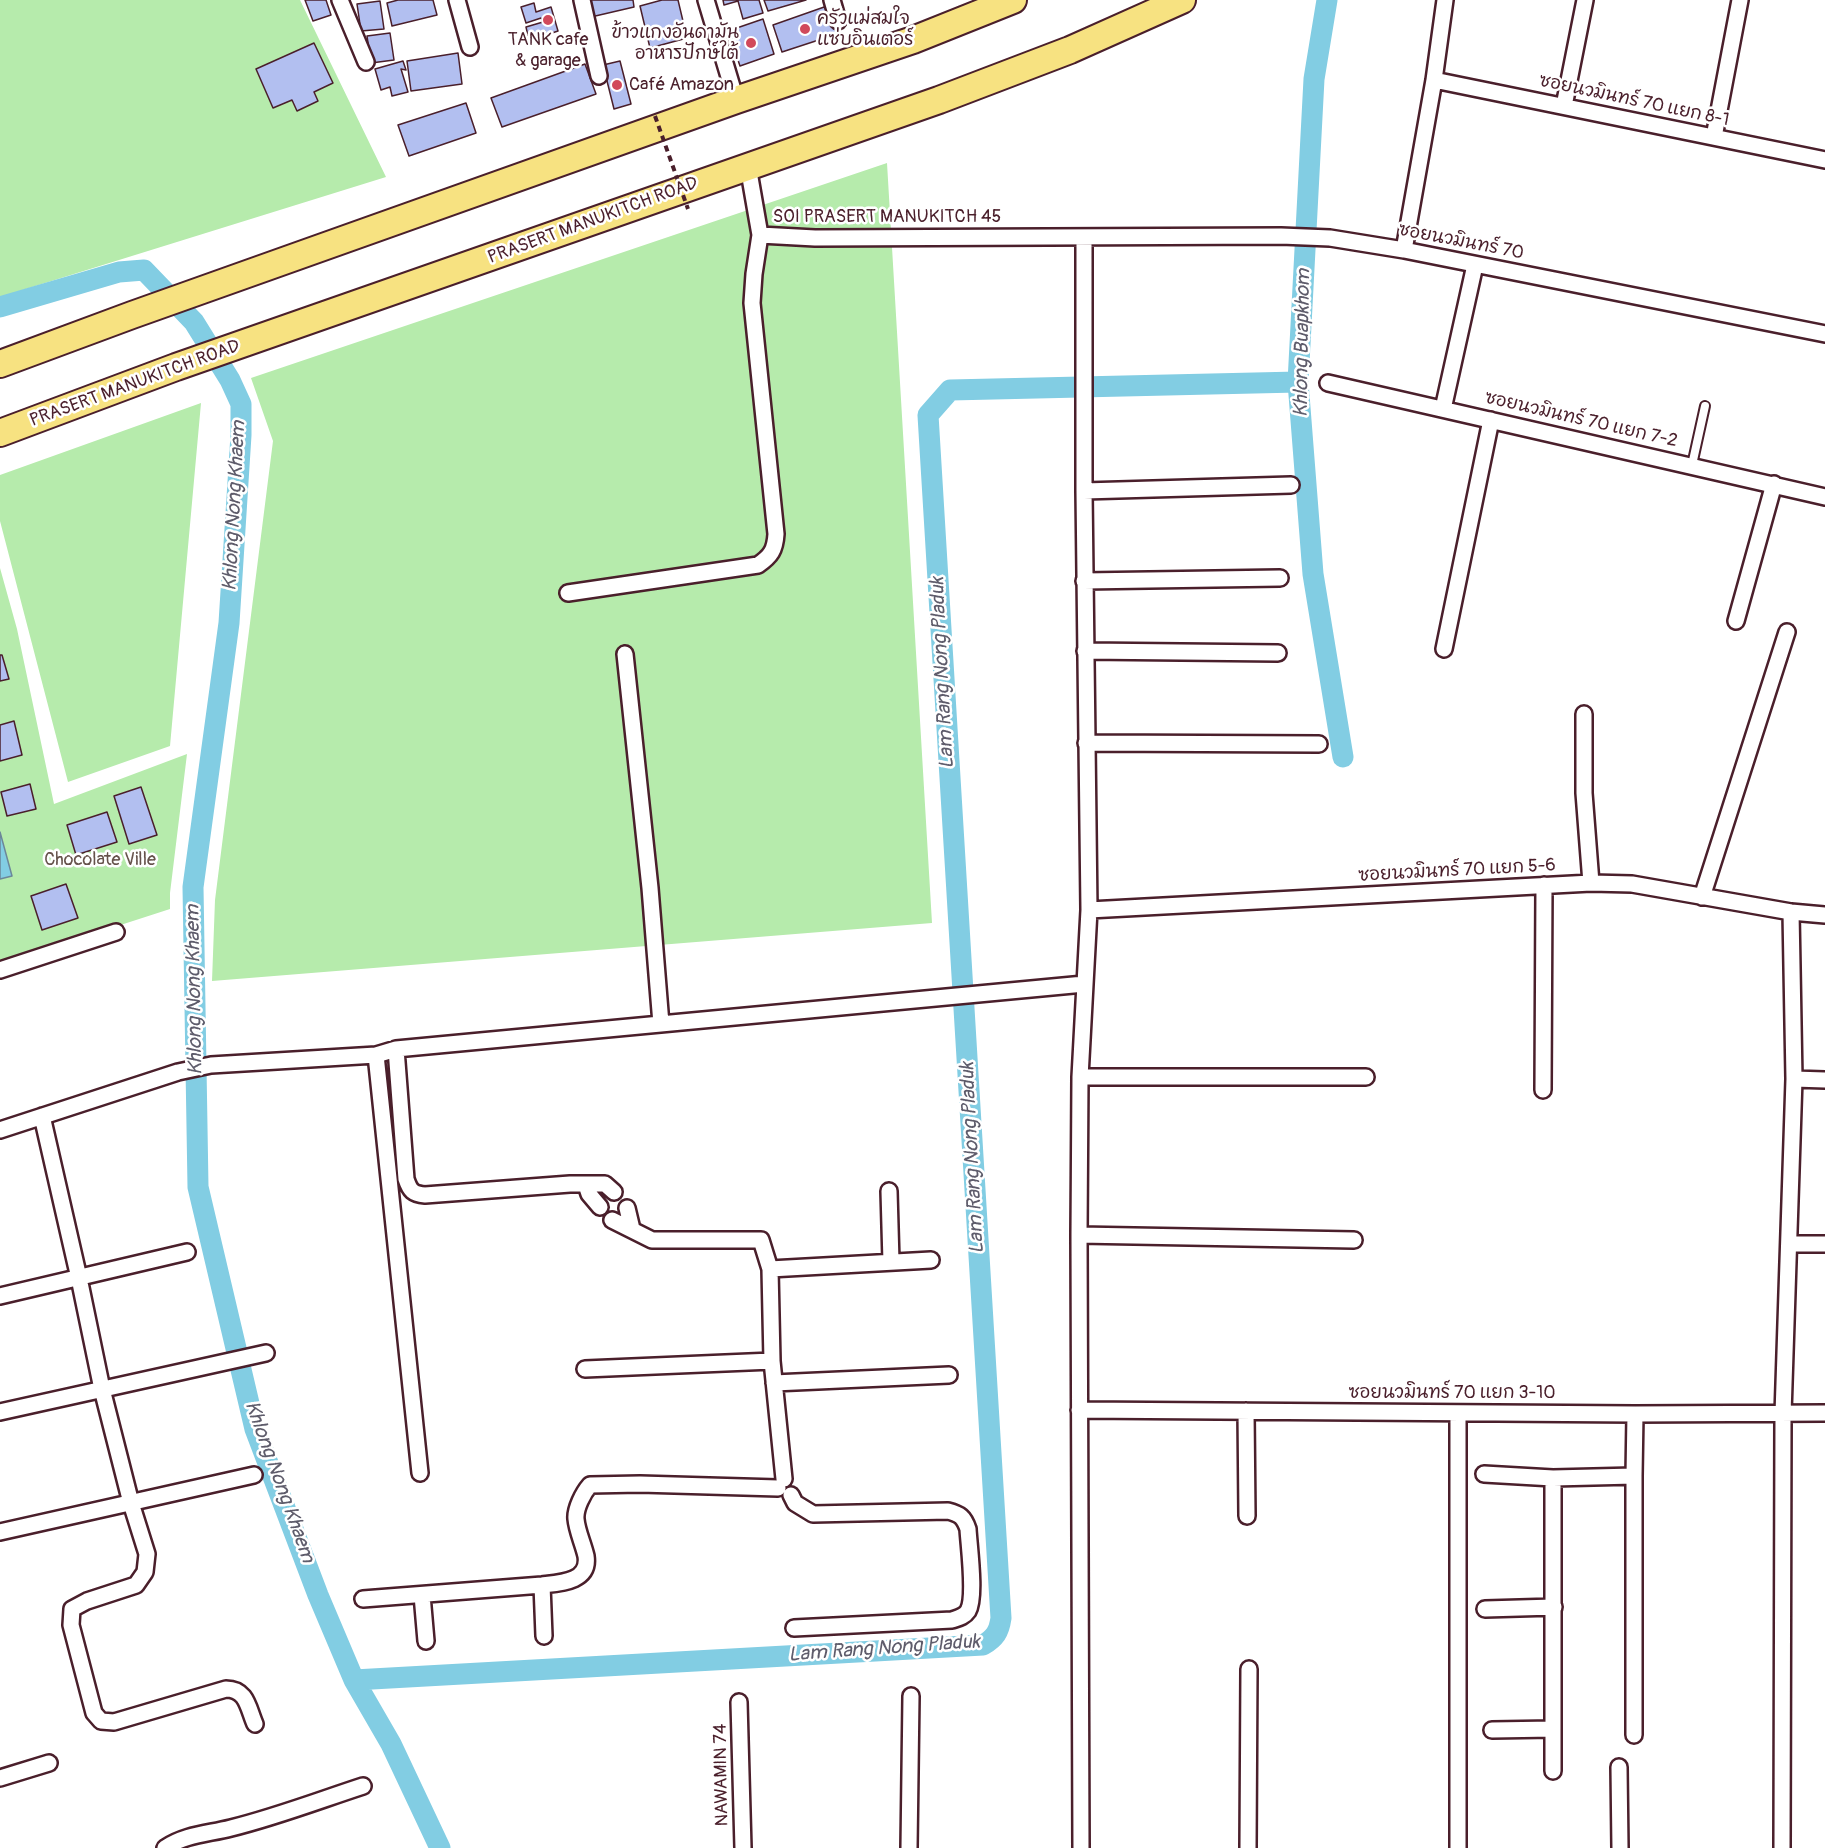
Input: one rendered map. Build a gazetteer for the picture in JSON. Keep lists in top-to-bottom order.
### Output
{
  "streets": {
    "main road": ["PRASERT MANUKITCH ROAD"],
    "street": [
      "ซอยนวมินทร์ 70 แยก 8-1",
      "SOI PRASERT MANUKITCH 45",
      "ซอยนวมินทร์ 70",
      "ซอยนวมินทร์ 70 แยก 7-2",
      "ซอยนวมินทร์ 70 แยก 5-6",
      "ซอยนวมินทร์ 70 แยก 3-10",
      "NAWAMIN 74"
    ]
  },
  "crossings": [
    ["SOI PRASERT MANUKITCH 45", "PRASERT MANUKITCH ROAD"],
    ["SOI PRASERT MANUKITCH 45", "ซอยนวมินทร์ 70"]
  ],
  "water": ["Khlong Buapkhom", "Khlong Nong Khaem", "Lam Rang Nong Pladuk"],
  "parks": ["Chocolate Ville"],
  "places": [
    "TANK cafe & garage",
    "ครัวแม่สมใจ แซ่บอินเตอร์",
    "ข้าวแกงอันดามัน อาหารปักษ์ใต้",
    "Café Amazon"
  ]
}
